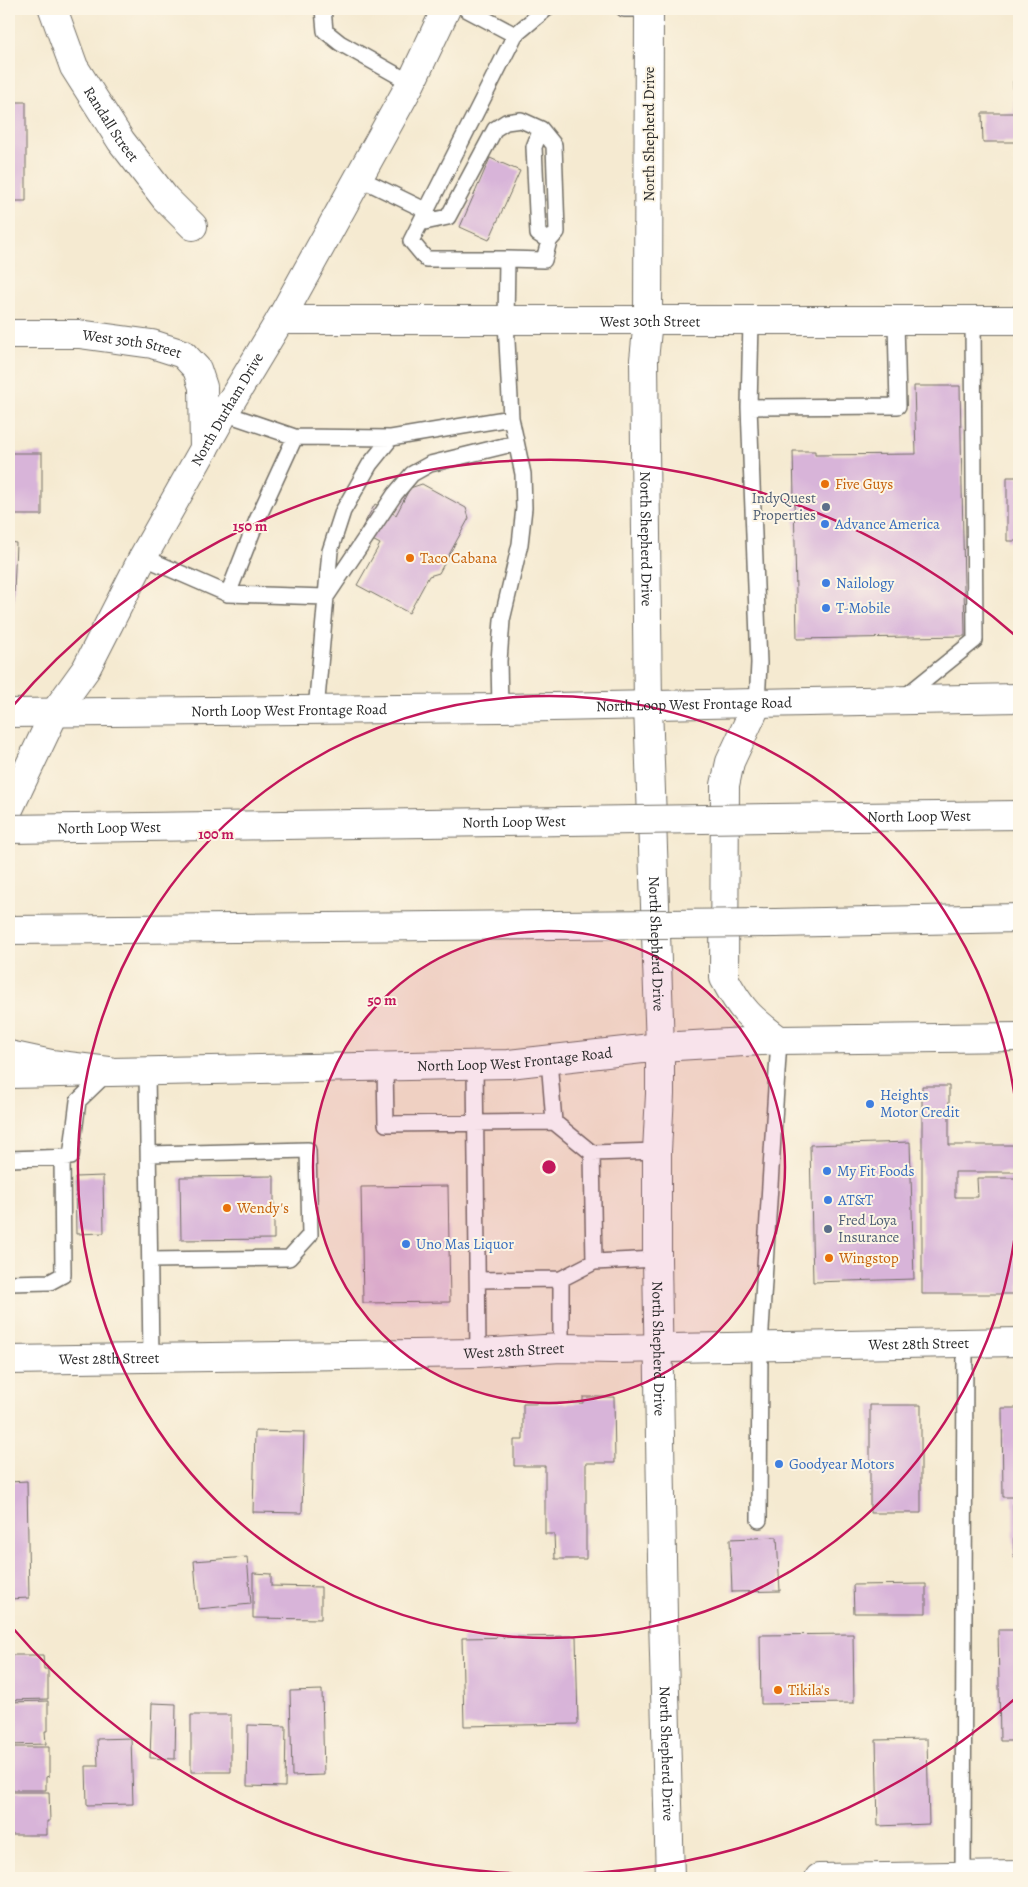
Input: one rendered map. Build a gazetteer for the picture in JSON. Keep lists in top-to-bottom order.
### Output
{
  "streets": {
    "main road": [
      "Randall Street",
      "North Shepherd Drive",
      "West 30th Street",
      "North Durham Drive",
      "North Loop West Frontage Road",
      "North Loop West",
      "West 28th Street"
    ]
  },
  "crossings": [
    ["North Shepherd Drive", "West 30th Street"],
    ["North Shepherd Drive", "North Loop West Frontage Road"],
    ["North Shepherd Drive", "West 28th Street"],
    ["West 30th Street", "North Durham Drive"],
    ["North Durham Drive", "North Loop West Frontage Road"]
  ],
  "places": [
    "Five Guys",
    "IndyQuest Properties",
    "Advance America",
    "Taco Cabana",
    "Nailology",
    "T-Mobile",
    "Heights Motor Credit",
    "My Fit Foods",
    "AT&T",
    "Wendy's",
    "Fred Loya Insurance",
    "Uno Mas Liquor",
    "Wingstop",
    "Goodyear Motors",
    "Tikila's"
  ],
  "rings": ["150 m", "100 m", "50 m"]
}
